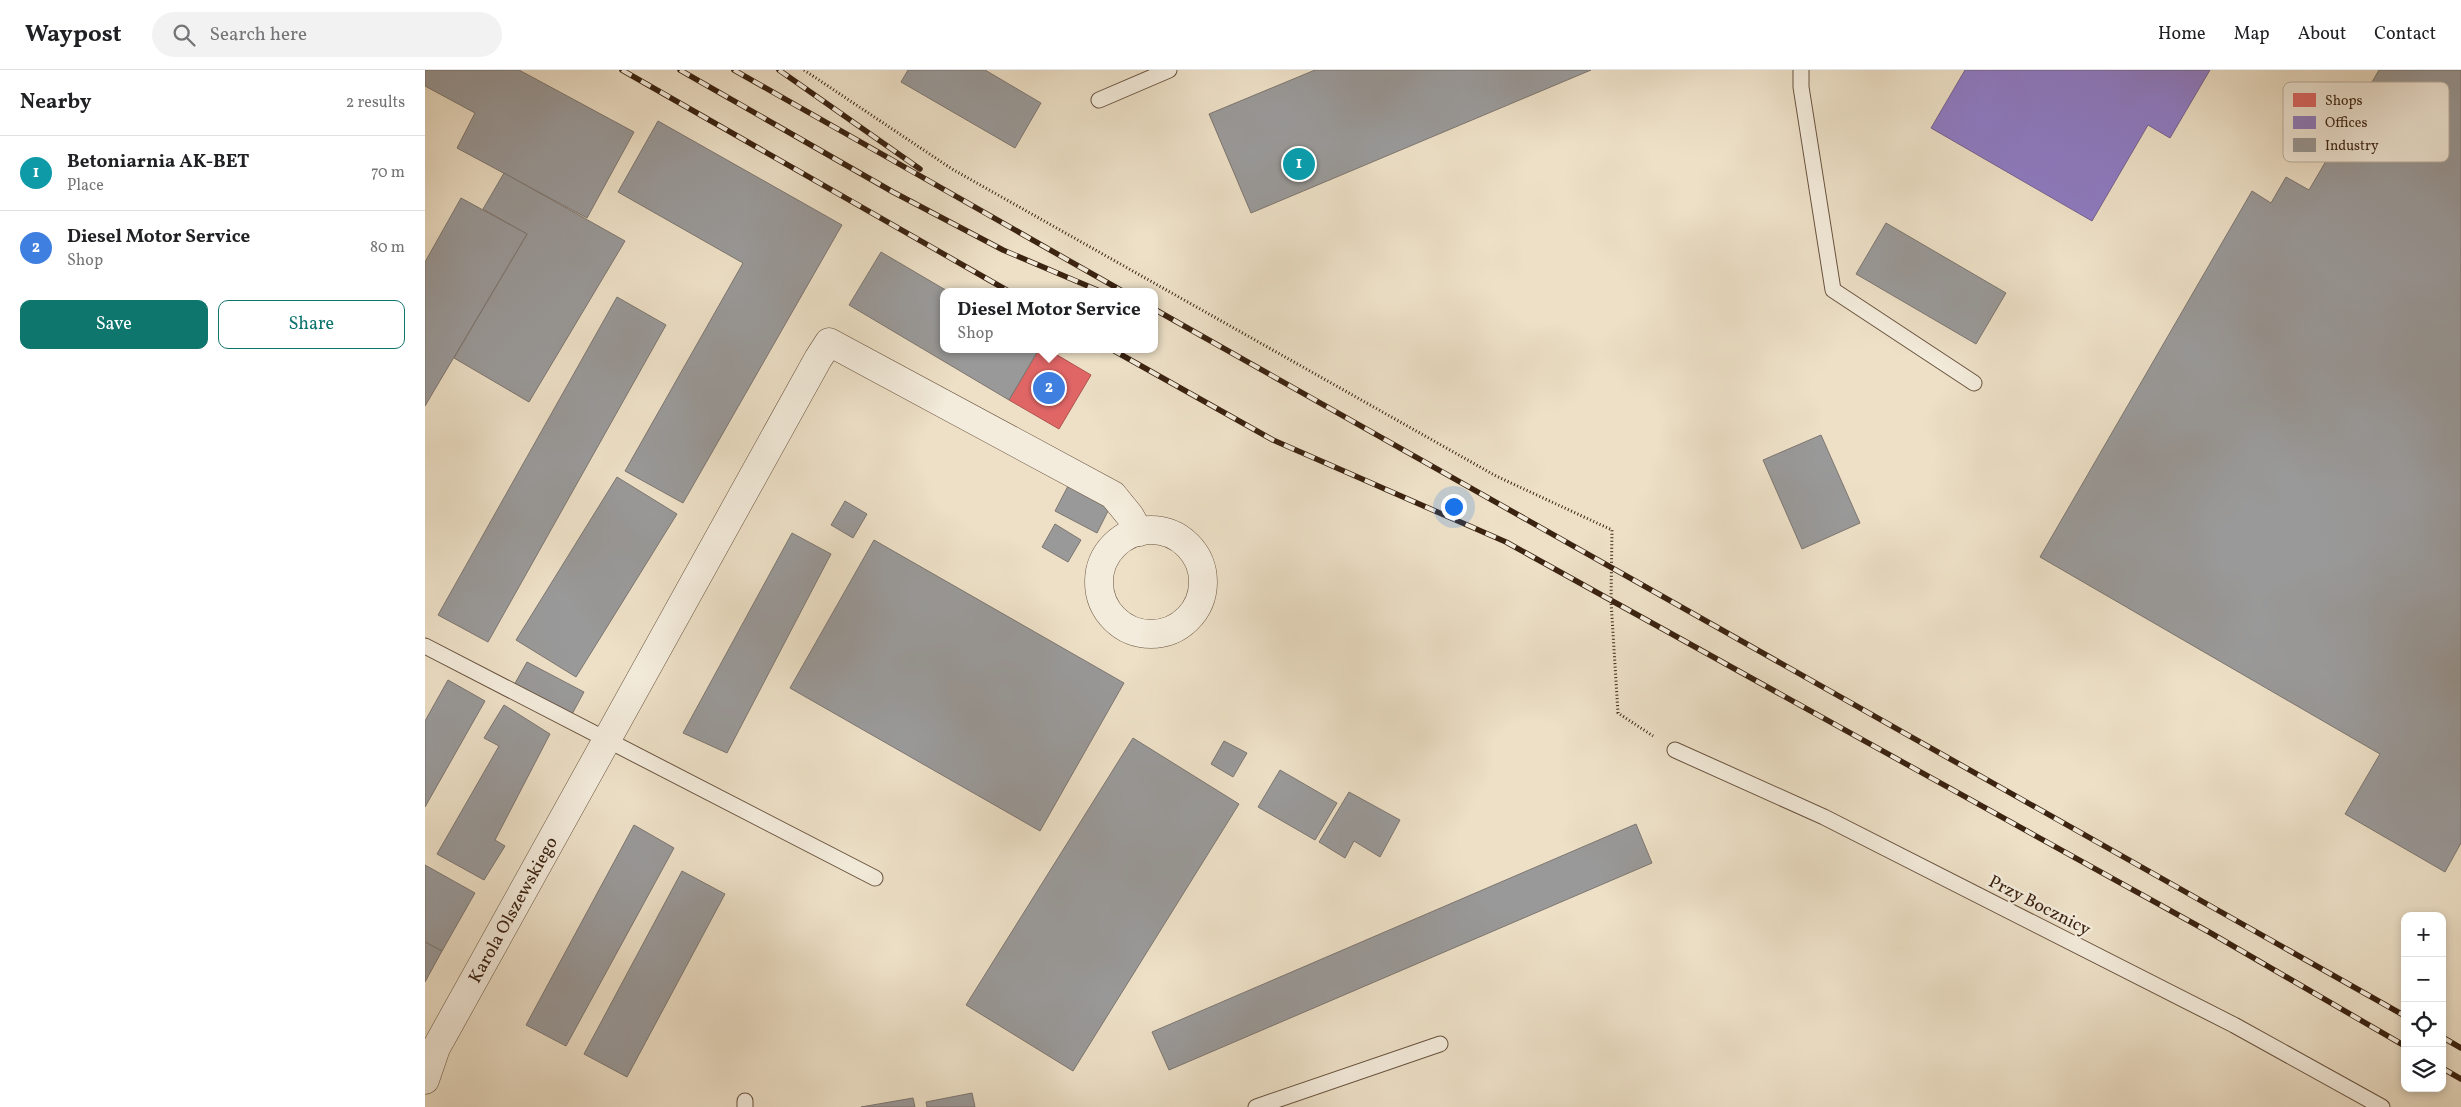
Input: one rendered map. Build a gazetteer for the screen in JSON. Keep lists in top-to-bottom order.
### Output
{
  "streets": {
    "street": ["Karola Olszewskiego"],
    "lane": ["Przy Bocznicy"]
  },
  "legend": ["Shops", "Offices", "Industry"],
  "page": {
    "header": "Waypost",
    "search": "Search here",
    "nav": [
      "Home",
      "Map",
      "About",
      "Contact"
    ],
    "heading": ["Nearby", "2 results"],
    "list": [
      {
        "mark": "1",
        "name": "Betoniarnia AK-BET",
        "note": "Place",
        "value": "70 m"
      },
      {
        "mark": "2",
        "name": "Diesel Motor Service",
        "note": "Shop",
        "value": "80 m"
      }
    ],
    "pins": ["1", "2"],
    "buttons": ["Save", "Share"],
    "popup": ["Diesel Motor Service", "Shop"],
    "map_buttons": ["+", "−"]
  }
}
